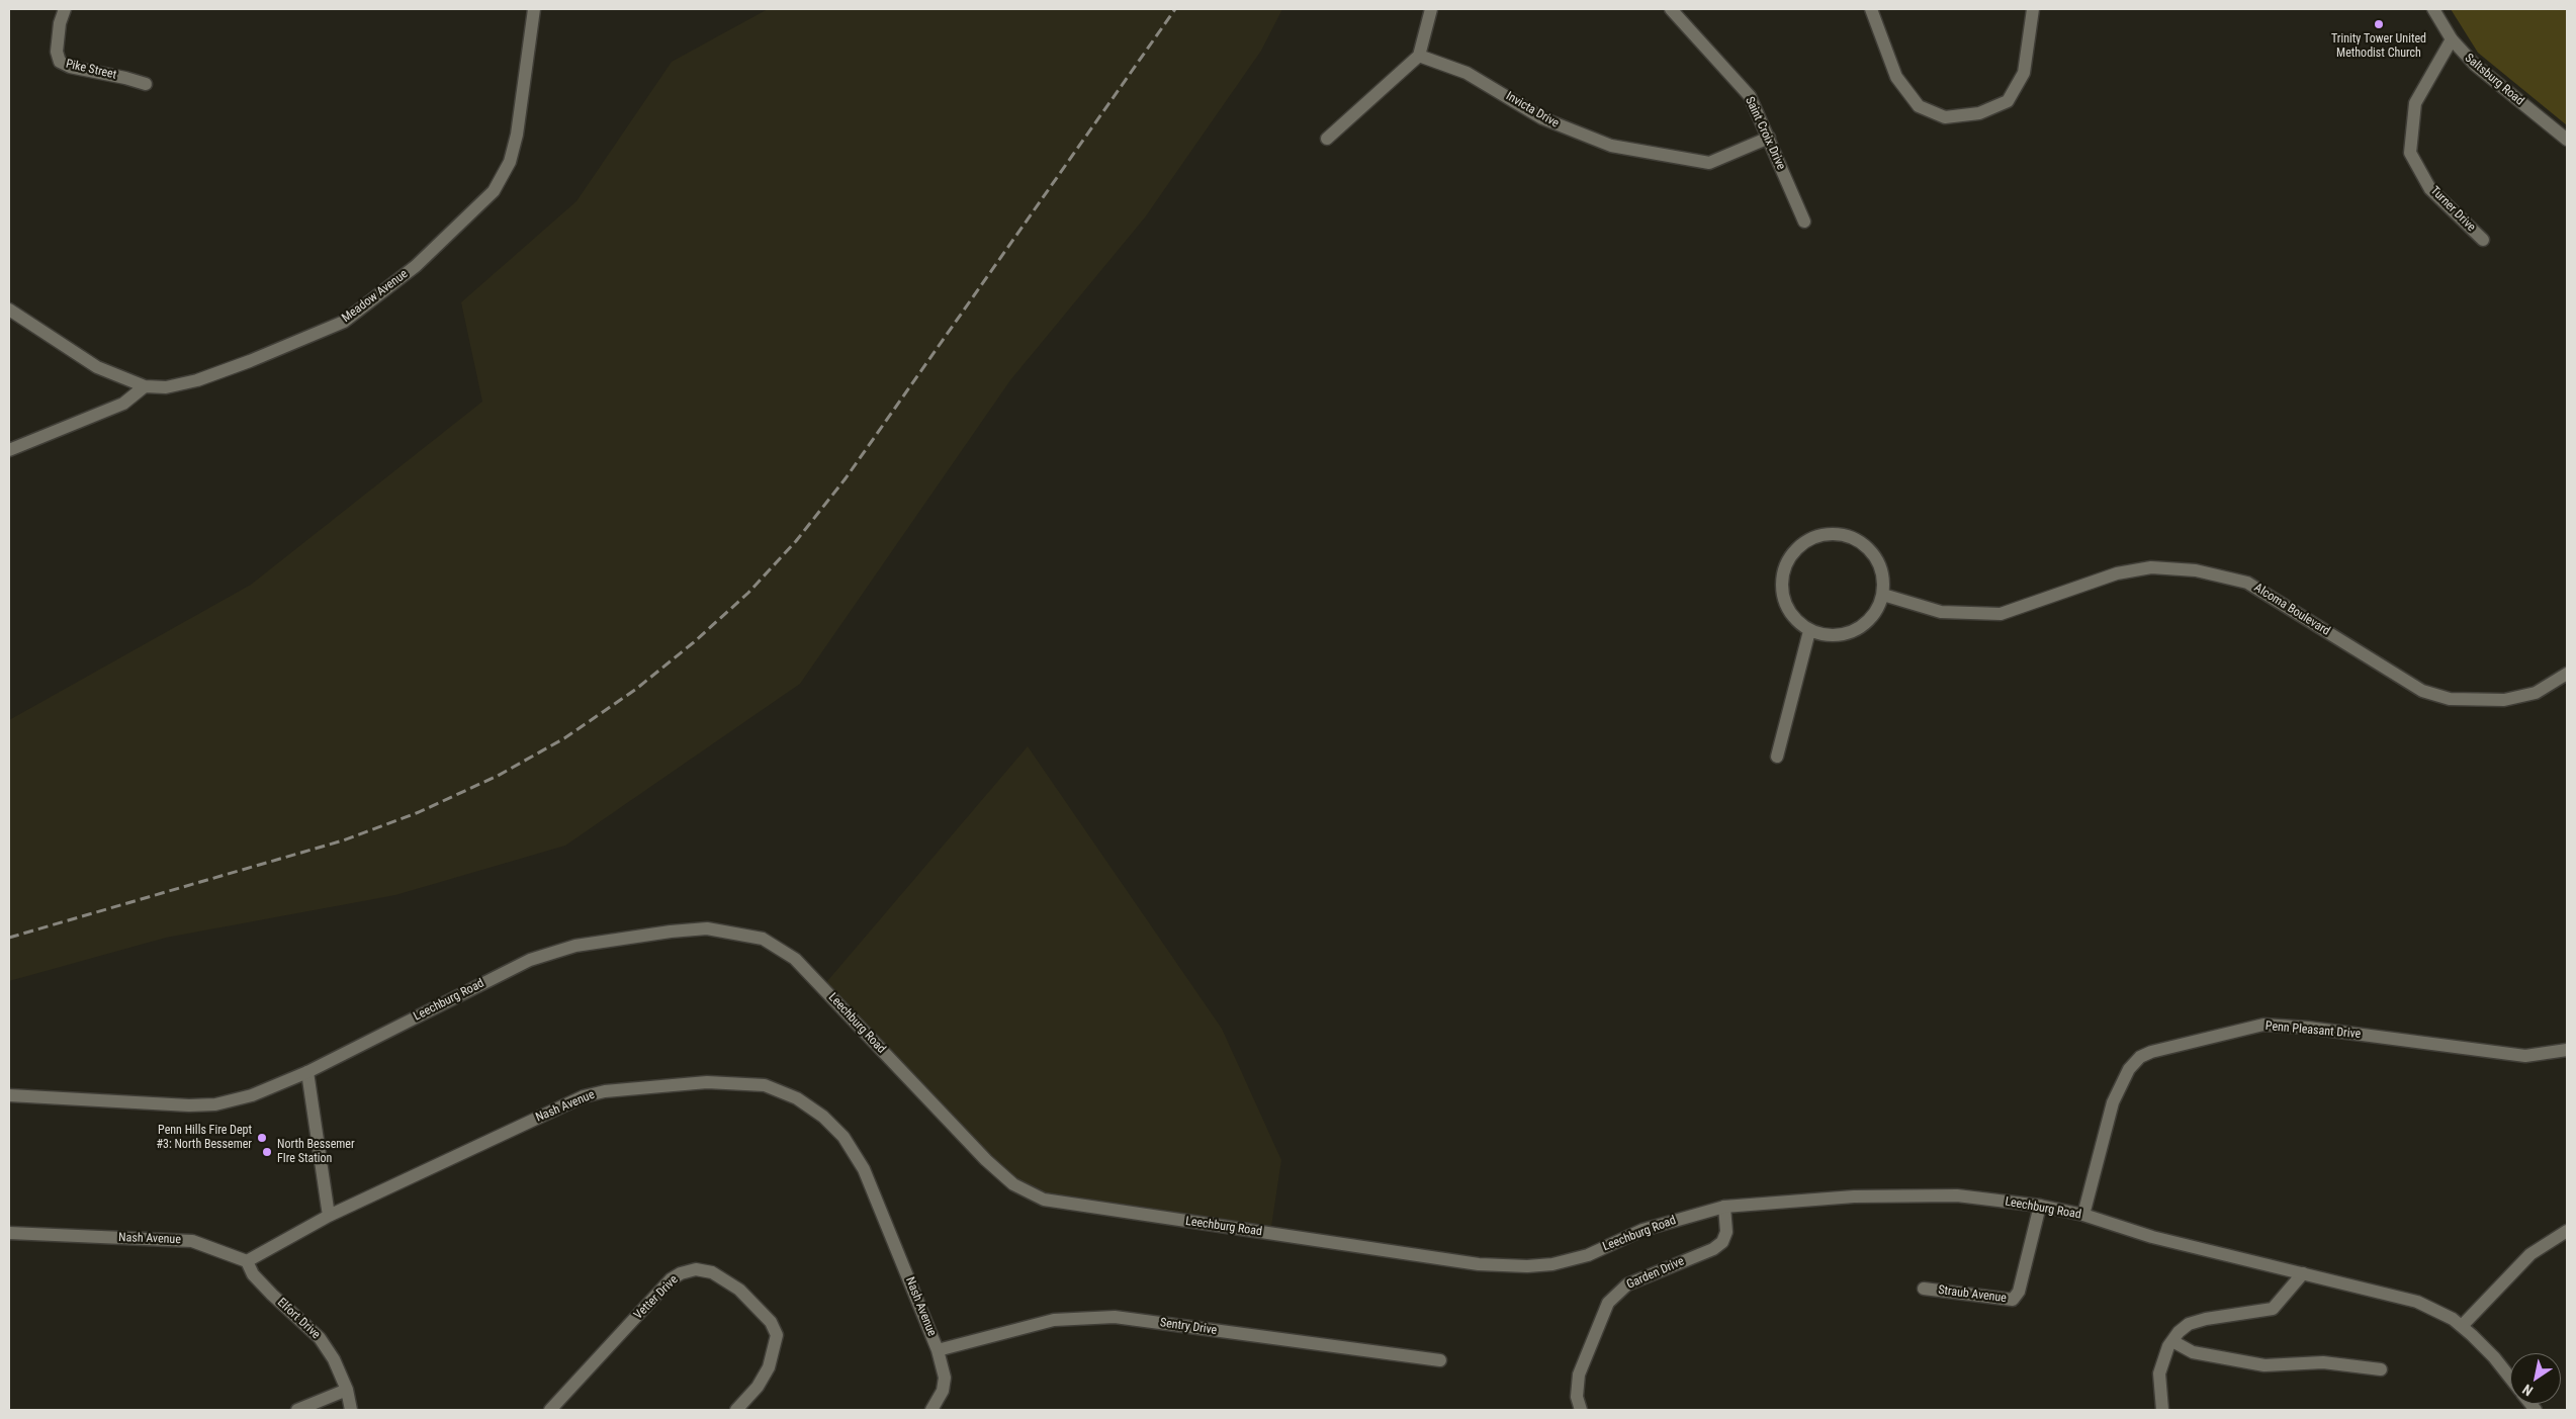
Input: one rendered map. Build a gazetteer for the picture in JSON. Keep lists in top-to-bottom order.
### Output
{
  "streets": {
    "street": [
      "Pike Street",
      "Saltsburg Road",
      "Invicta Drive",
      "Saint Croix Drive",
      "Turner Drive",
      "Meadow Avenue",
      "Alcoma Boulevard",
      "Leechburg Road",
      "Penn Pleasant Drive",
      "Nash Avenue",
      "Garden Drive",
      "Straub Avenue",
      "Vetter Drive",
      "Elfort Drive",
      "Sentry Drive"
    ]
  },
  "crossings": [
    ["Saltsburg Road", "Turner Drive"],
    ["Invicta Drive", "Saint Croix Drive"],
    ["Leechburg Road", "Penn Pleasant Drive"],
    ["Leechburg Road", "Garden Drive"],
    ["Leechburg Road", "Straub Avenue"],
    ["Nash Avenue", "Elfort Drive"],
    ["Nash Avenue", "Sentry Drive"]
  ],
  "places": ["Trinity Tower United Methodist Church", "Penn Hills Fire Dept #3: North Bessemer", "North Bessemer FIre Station"],
  "north": "bottom left"
}
